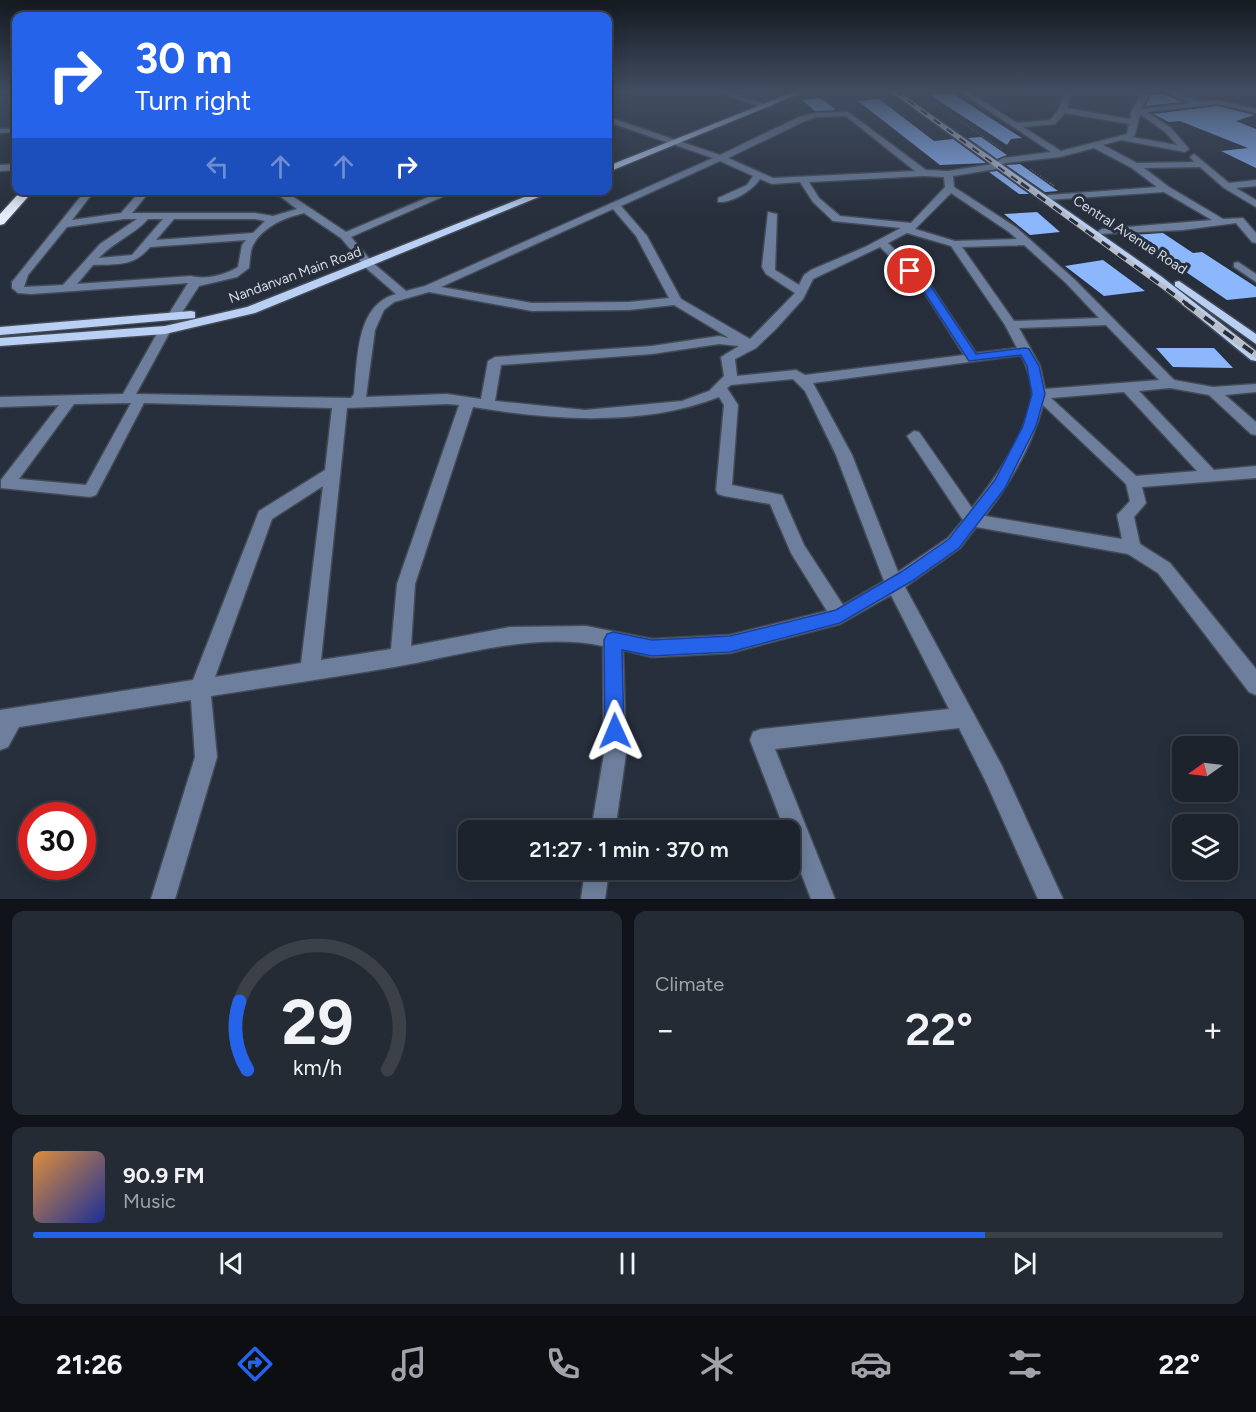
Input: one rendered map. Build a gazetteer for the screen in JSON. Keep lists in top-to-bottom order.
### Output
{
  "streets": {
    "main road": ["Central Avenue Road", "Nandanvan Main Road"]
  },
  "north": "left",
  "page": {
    "turn": ["30 m", "Turn right"],
    "limit": "30",
    "trip": "21:27 · 1 min · 370 m",
    "tile": "Climate",
    "heat": ["−", "22°", "+"],
    "song": ["90.9 FM", "Music"],
    "tabs": ["21:26", "22°"],
    "gauge": ["29", "km/h"]
  }
}
